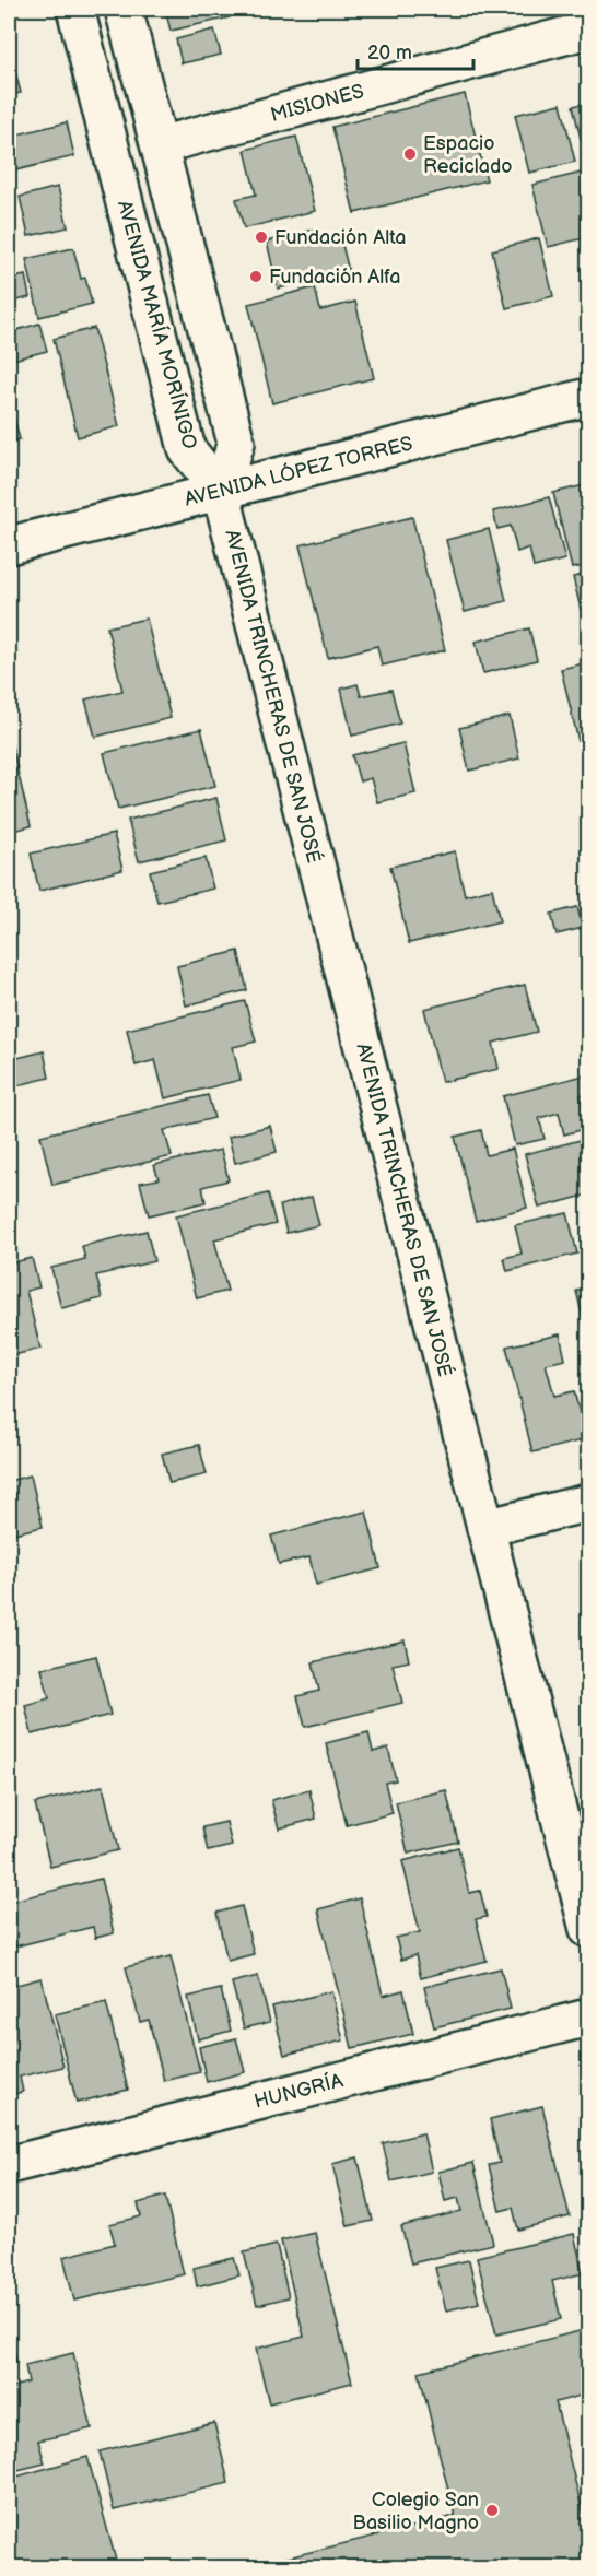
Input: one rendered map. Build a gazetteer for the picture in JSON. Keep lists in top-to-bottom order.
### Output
{
  "streets": {
    "main road": [
      "MISIONES",
      "AVENIDA MARÍA MORÍNIGO",
      "AVENIDA LÓPEZ TORRES",
      "AVENIDA TRINCHERAS DE SAN JOSÉ",
      "HUNGRÍA"
    ]
  },
  "crossings": [
    ["AVENIDA MARÍA MORÍNIGO", "AVENIDA LÓPEZ TORRES"],
    ["AVENIDA MARÍA MORÍNIGO", "AVENIDA TRINCHERAS DE SAN JOSÉ"],
    ["AVENIDA LÓPEZ TORRES", "AVENIDA TRINCHERAS DE SAN JOSÉ"]
  ],
  "places": [
    "Espacio Reciclado",
    "Fundación Alta",
    "Fundación Alfa",
    "Colegio San Basilio Magno"
  ],
  "scale_bar": "20 m"
}
